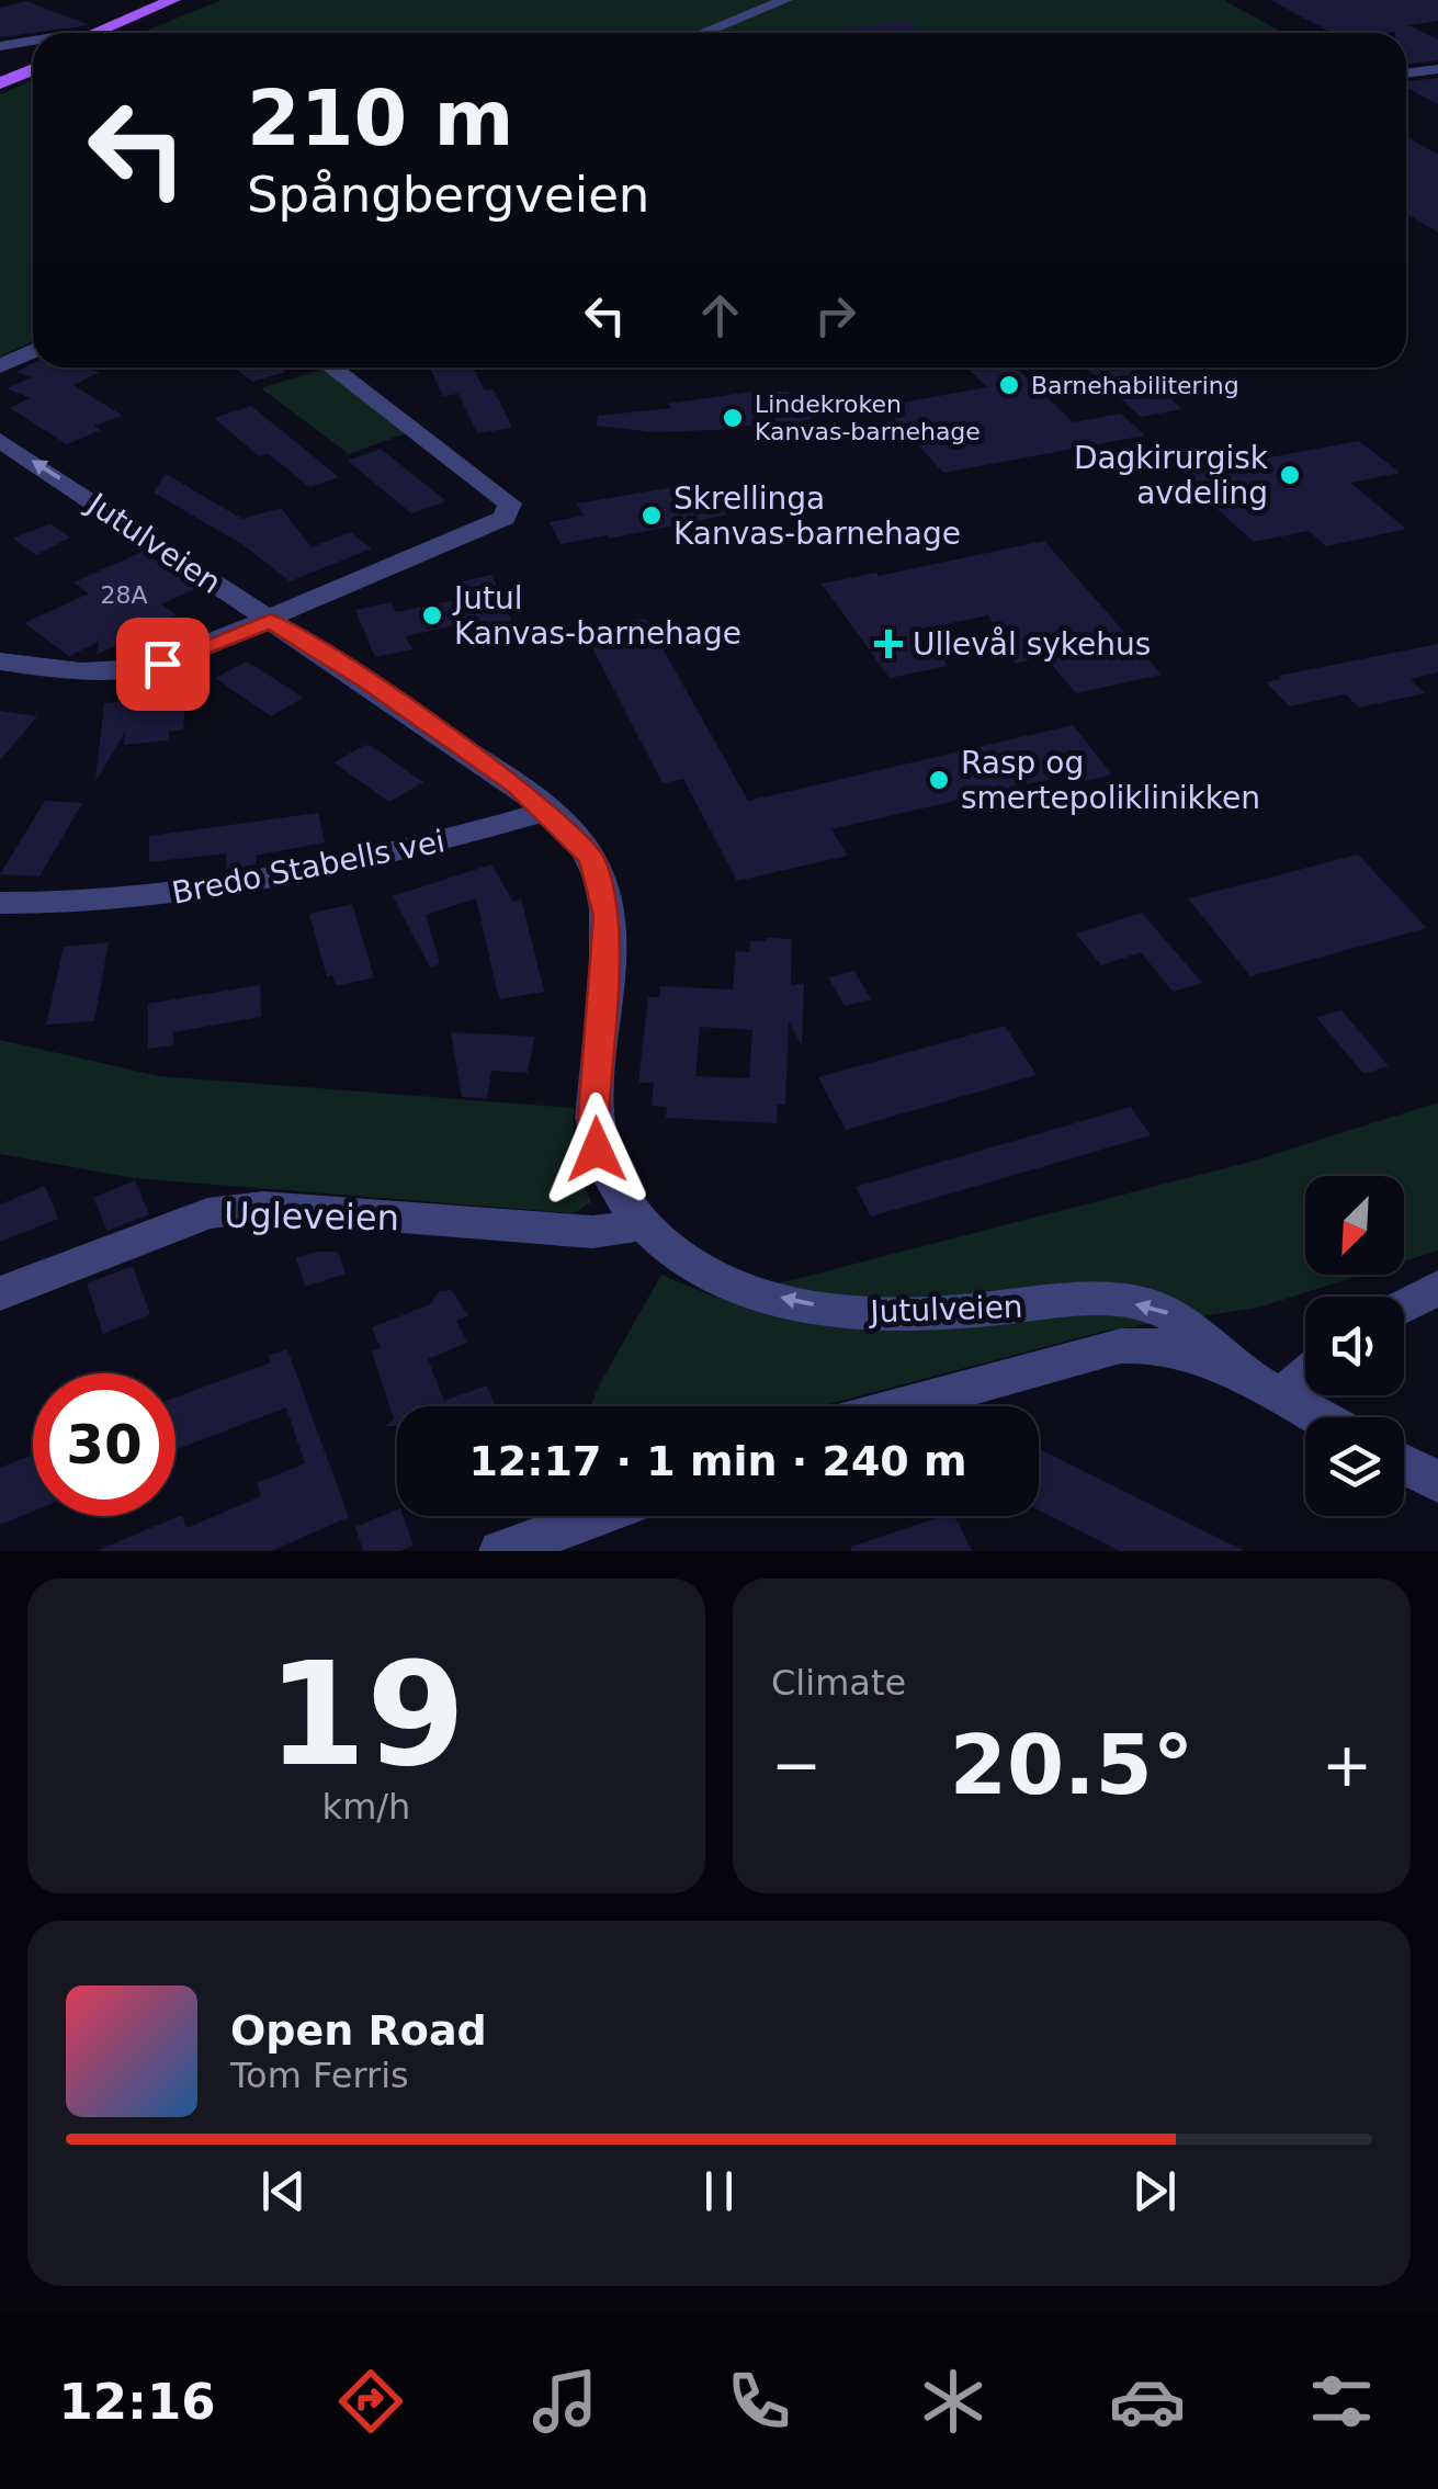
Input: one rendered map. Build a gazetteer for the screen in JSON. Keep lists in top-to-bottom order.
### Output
{
  "streets": {
    "street": ["Jutulveien", "Bredo Stabells vei", "Ugleveien"]
  },
  "crossings": [
    ["Jutulveien", "Bredo Stabells vei"],
    ["Jutulveien", "Ugleveien"]
  ],
  "one_way": ["Jutulveien"],
  "places": {
    "other": [
      "Barnehabilitering",
      "Lindekroken Kanvas-barnehage",
      "Dagkirurgisk avdeling",
      "Skrellinga Kanvas-barnehage",
      "Jutul Kanvas-barnehage",
      "Rasp og smertepoliklinikken"
    ],
    "health": ["Ullevål sykehus"]
  },
  "house_numbers": ["28A"],
  "north": "bottom left",
  "page": {
    "turn": ["210 m", "Spångbergveien"],
    "limit": "30",
    "trip": "12:17 · 1 min · 240 m",
    "tile": [
      ["19", "km/h"],
      "Climate"
    ],
    "heat": ["−", "20.5°", "+"],
    "song": ["Open Road", "Tom Ferris"],
    "tabs": "12:16"
  }
}
